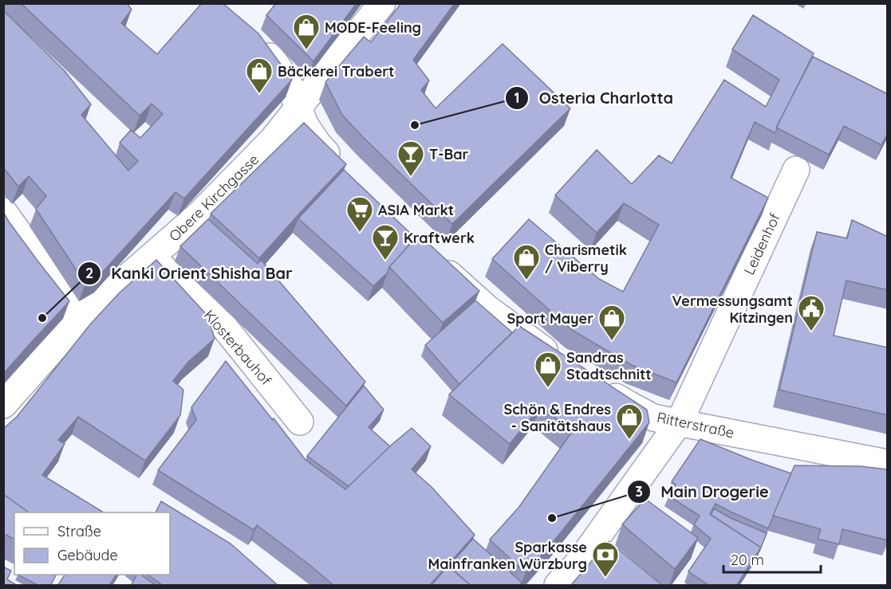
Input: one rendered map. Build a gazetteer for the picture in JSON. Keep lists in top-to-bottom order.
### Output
{
  "streets": {
    "street": [
      "Obere Kirchgasse",
      "Leidenhof",
      "Klosterbauhof",
      "Ritterstraße"
    ]
  },
  "crossings": [
    ["Obere Kirchgasse", "Klosterbauhof"],
    ["Leidenhof", "Ritterstraße"]
  ],
  "places": {
    "shop": [
      "MODE-Feeling",
      "Bäckerei Trabert",
      "Charismetik / Viberry",
      "Sport Mayer",
      "Sandras Stadtschnitt",
      "Schön & Endres - Sanitätshaus"
    ],
    "other": ["Osteria Charlotta", "Kanki Orient Shisha Bar", "Main Drogerie"],
    "bar": ["T-Bar", "Kraftwerk"],
    "supermarket": ["ASIA Markt"],
    "public building": ["Vermessungsamt Kitzingen"],
    "bank": ["Sparkasse Mainfranken Würzburg"]
  },
  "legend": ["Straße", "Gebäude"],
  "scale_bar": "20 m"
}
